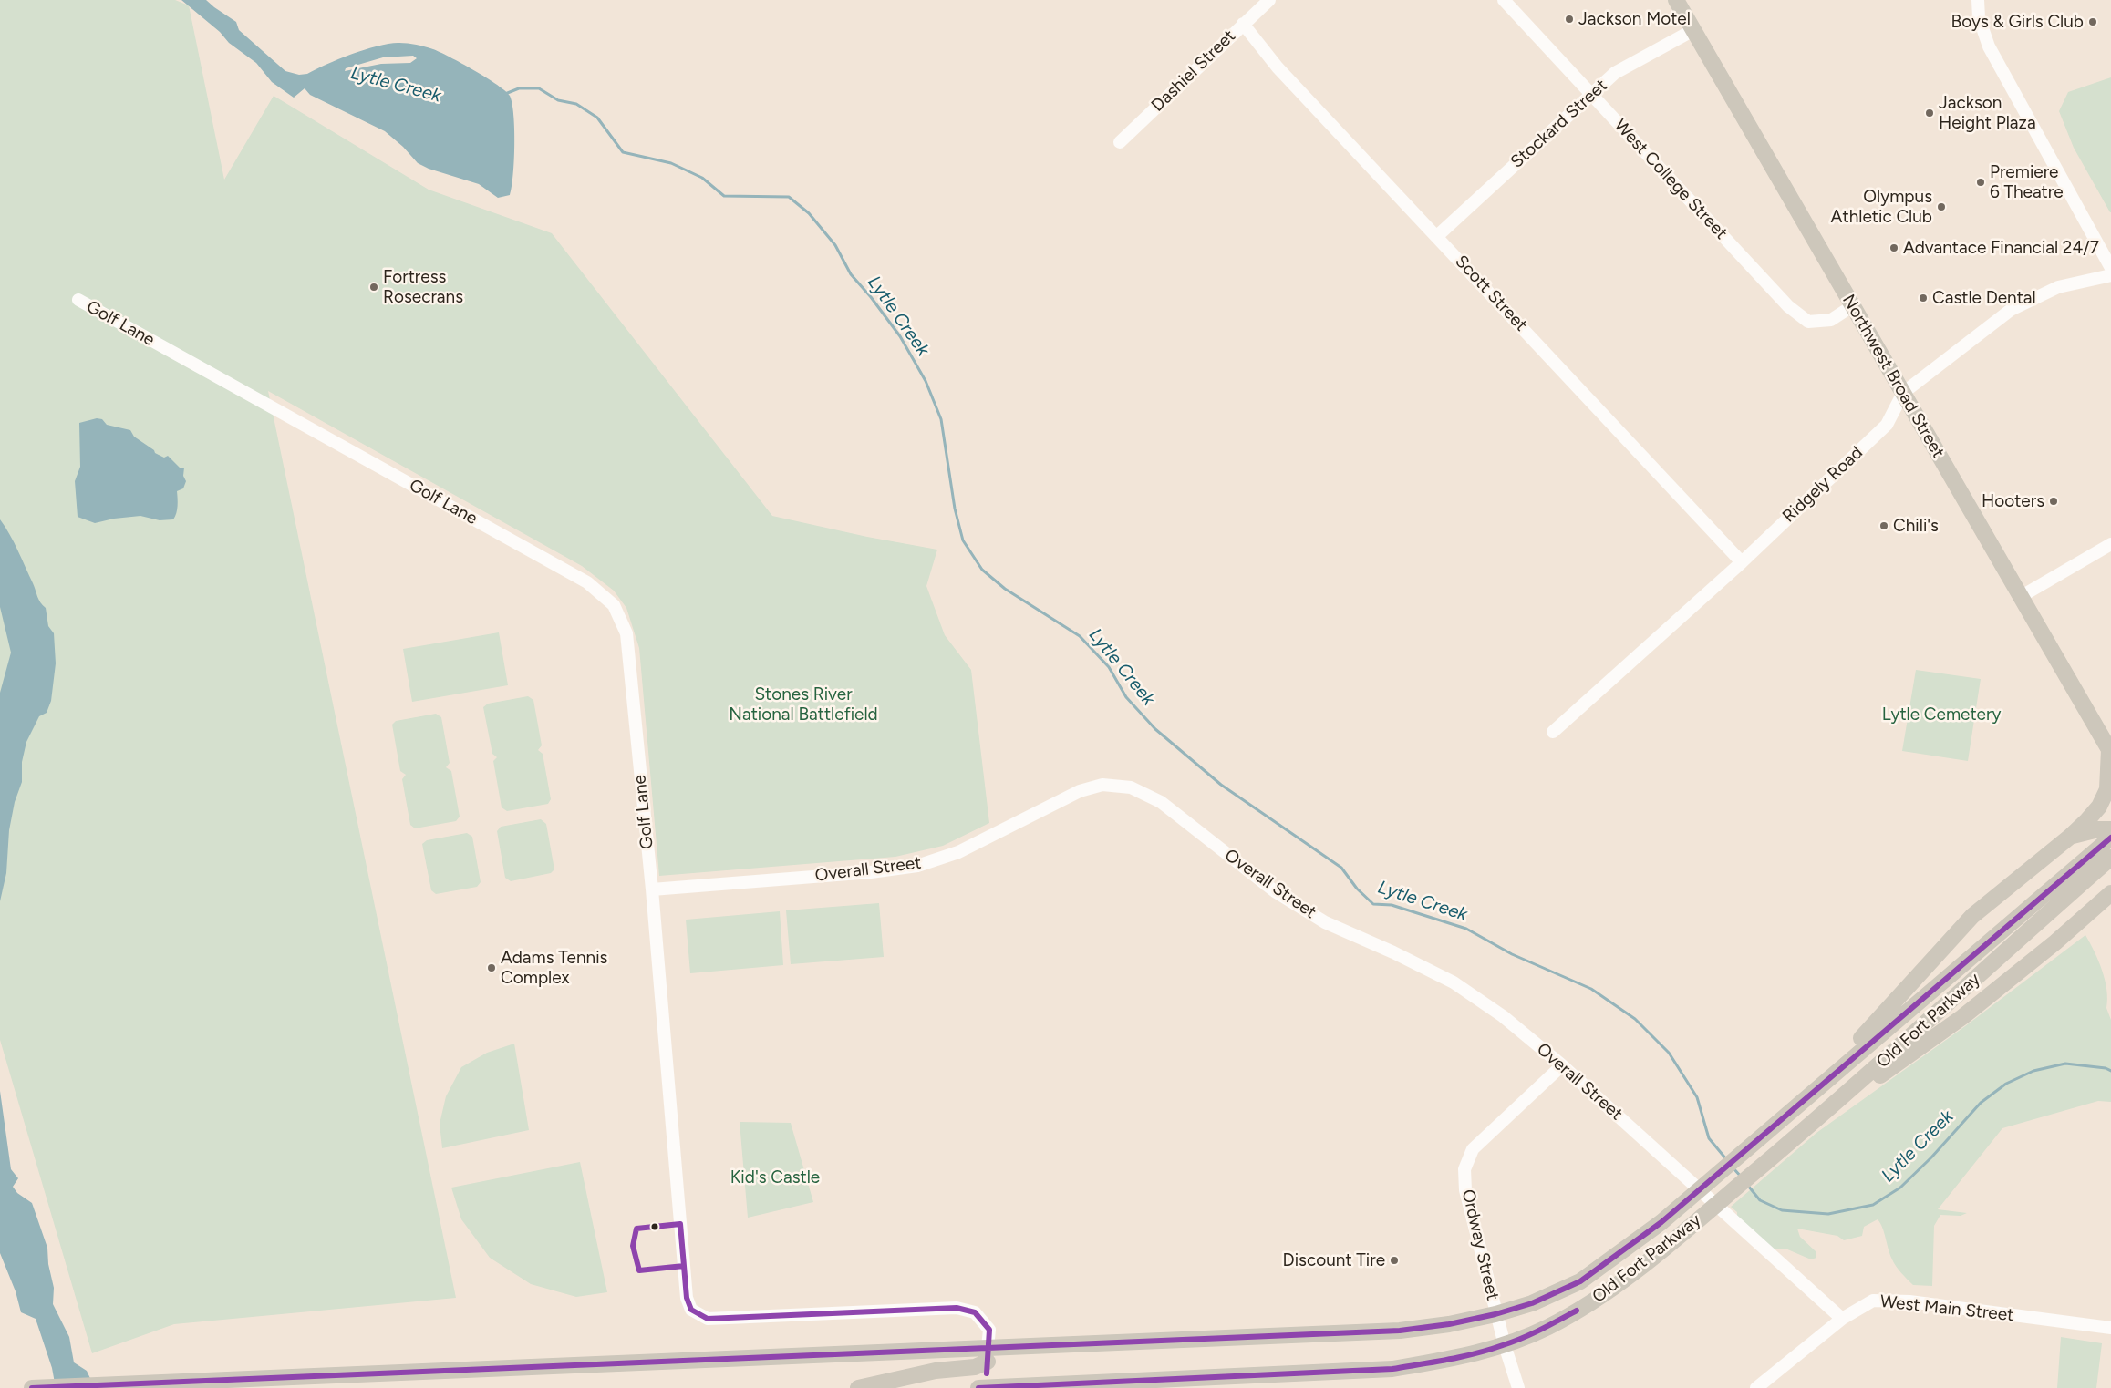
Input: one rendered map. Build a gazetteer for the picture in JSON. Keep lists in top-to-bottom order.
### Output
{
  "streets": {
    "main road": ["Northwest Broad Street", "Old Fort Parkway"],
    "street": [
      "Dashiel Street",
      "Stockard Street",
      "West College Street",
      "Scott Street",
      "Golf Lane",
      "Ridgely Road",
      "Overall Street",
      "Ordway Street",
      "West Main Street"
    ]
  },
  "crossings": [
    ["Dashiel Street", "Scott Street"],
    ["Stockard Street", "West College Street"],
    ["Stockard Street", "Scott Street"],
    ["Stockard Street", "Northwest Broad Street"],
    ["West College Street", "Northwest Broad Street"],
    ["Scott Street", "Ridgely Road"],
    ["Golf Lane", "Overall Street"],
    ["Golf Lane", "Old Fort Parkway"],
    ["Northwest Broad Street", "Ridgely Road"],
    ["Overall Street", "Ordway Street"],
    ["Overall Street", "West Main Street"],
    ["Old Fort Parkway", "Ordway Street"]
  ],
  "water": ["Lytle Creek"],
  "parks": ["Stones River National Battlefield", "Lytle Cemetery", "Kid's Castle"],
  "places": [
    "Jackson Motel",
    "Boys & Girls Club",
    "Jackson Height Plaza",
    "Premiere 6 Theatre",
    "Olympus Athletic Club",
    "Advantace Financial 24/7",
    "Fortress Rosecrans",
    "Castle Dental",
    "Hooters",
    "Chili's",
    "Adams Tennis Complex",
    "Discount Tire"
  ]
}
